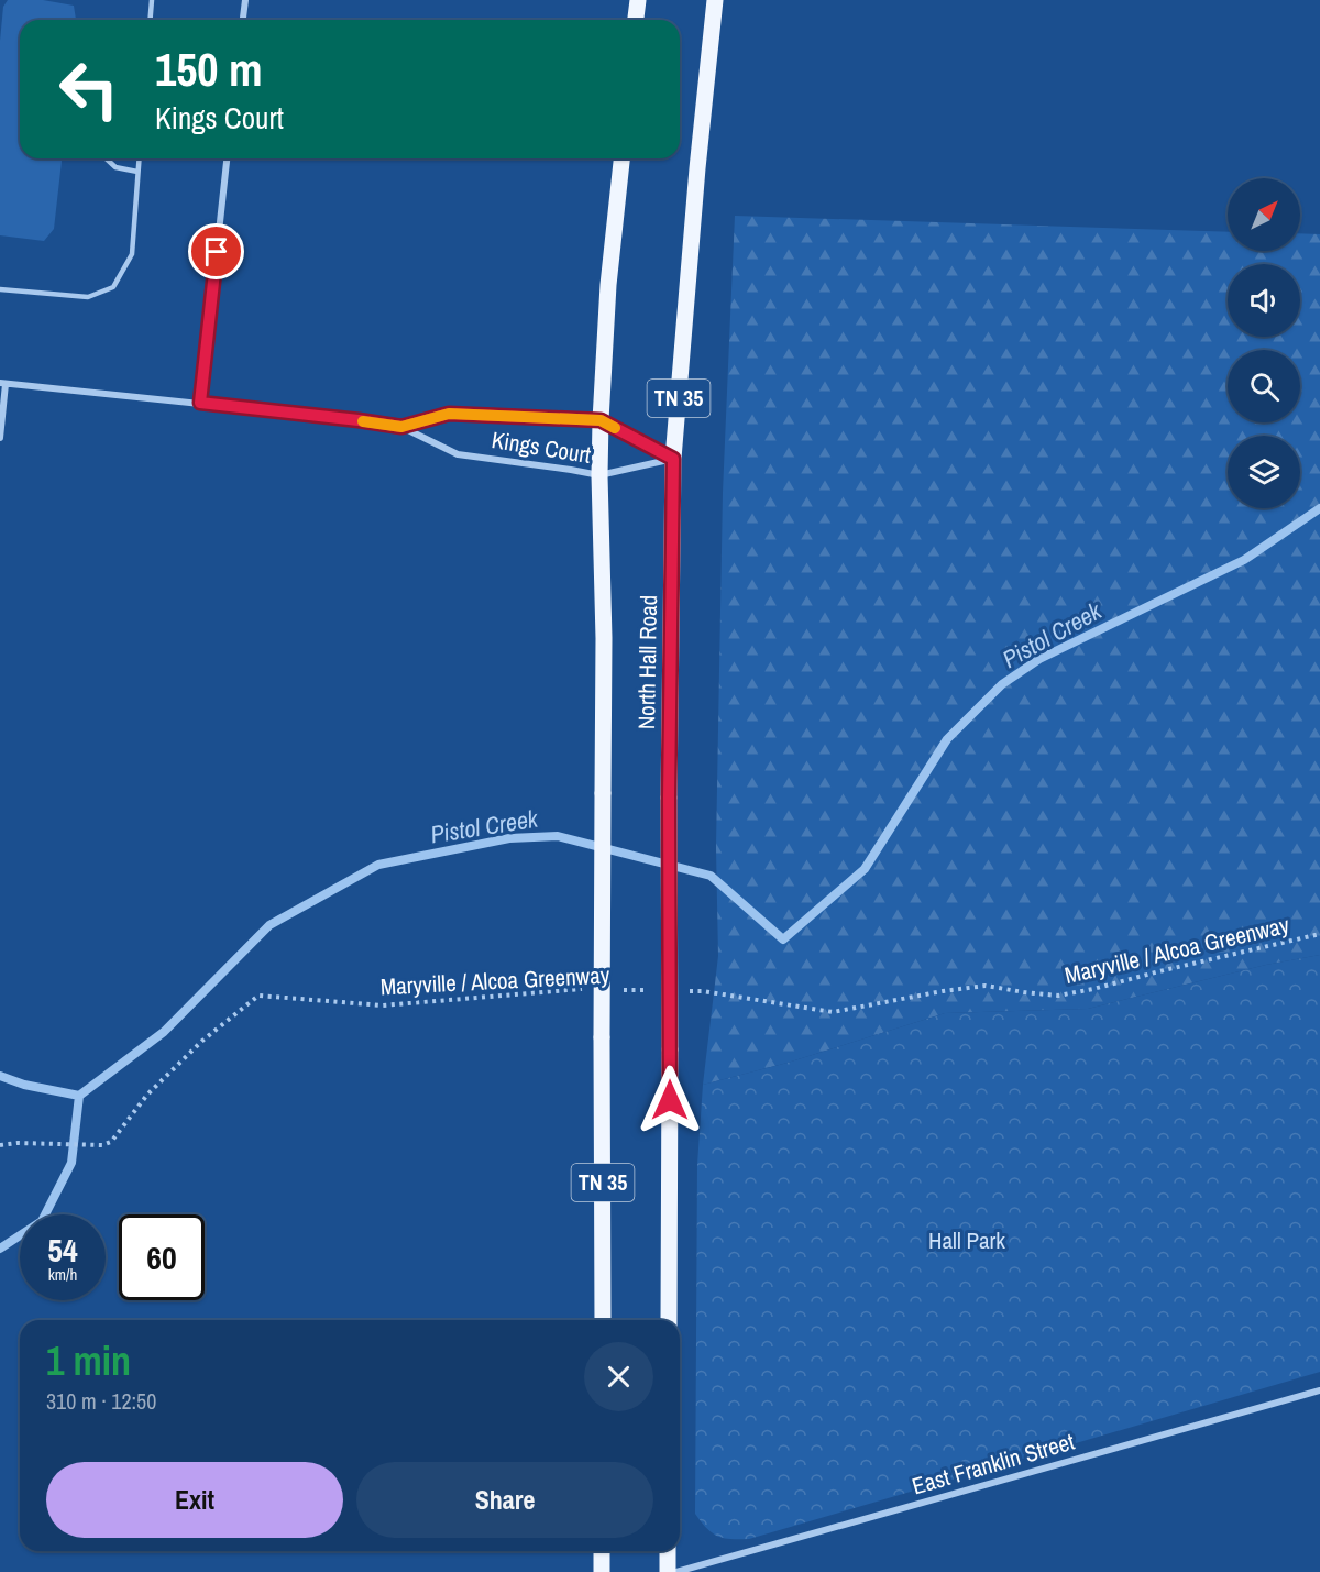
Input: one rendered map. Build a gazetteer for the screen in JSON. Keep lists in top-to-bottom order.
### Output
{
  "streets": {
    "main road": ["TN 35", "North Hall Road"],
    "street": ["Kings Court", "East Franklin Street"],
    "path": ["Maryville / Alcoa Greenway"]
  },
  "crossings": [
    ["Kings Court", "North Hall Road"]
  ],
  "water": ["Pistol Creek"],
  "parks": ["Hall Park"],
  "north": "top right",
  "page": {
    "turn": ["150 m", "Kings Court"],
    "speed": "54 km/h",
    "limit": "60",
    "heading": ["1 min", "310 m · 12:50"],
    "buttons": ["Exit", "Share"]
  }
}
